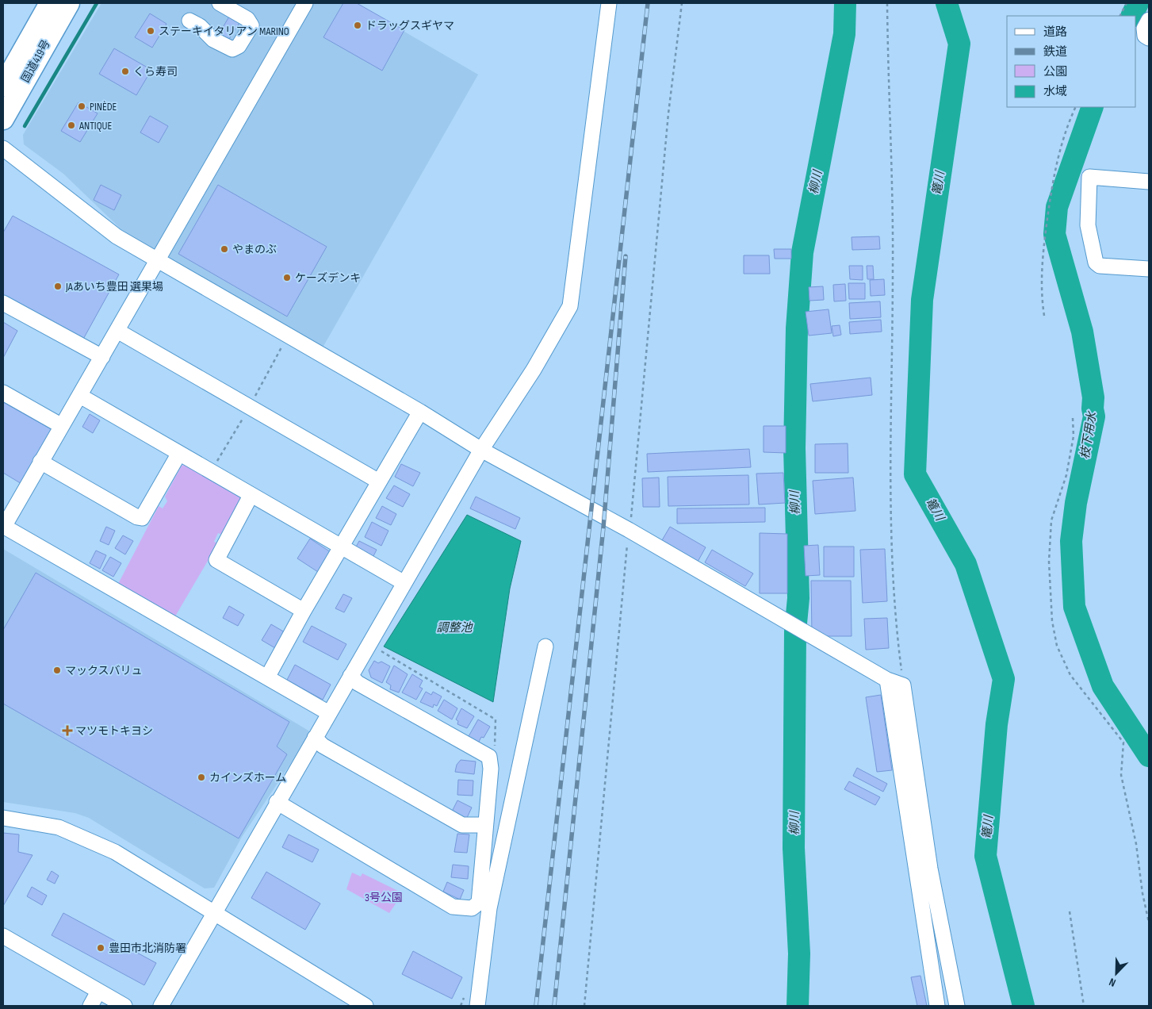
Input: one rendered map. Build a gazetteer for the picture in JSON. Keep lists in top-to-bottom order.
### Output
{
  "streets": {
    "highway": ["国道419号"]
  },
  "water": [
    "柳川",
    "篭川",
    "枝下用水",
    "調整池"
  ],
  "parks": ["3号公園"],
  "places": {
    "other": [
      "ドラッグスギヤマ",
      "ステーキイタリアン MARINO",
      "くら寿司",
      "PINÈDE",
      "ANTIQUE",
      "やまのぶ",
      "ケーズデンキ",
      "JAあいち豊田 選果場",
      "マックスバリュ",
      "カインズホーム",
      "豊田市北消防署"
    ],
    "health": ["マツモトキヨシ"]
  },
  "legend": [
    "道路",
    "鉄道",
    "公園",
    "水域"
  ],
  "north": "bottom left"
}
